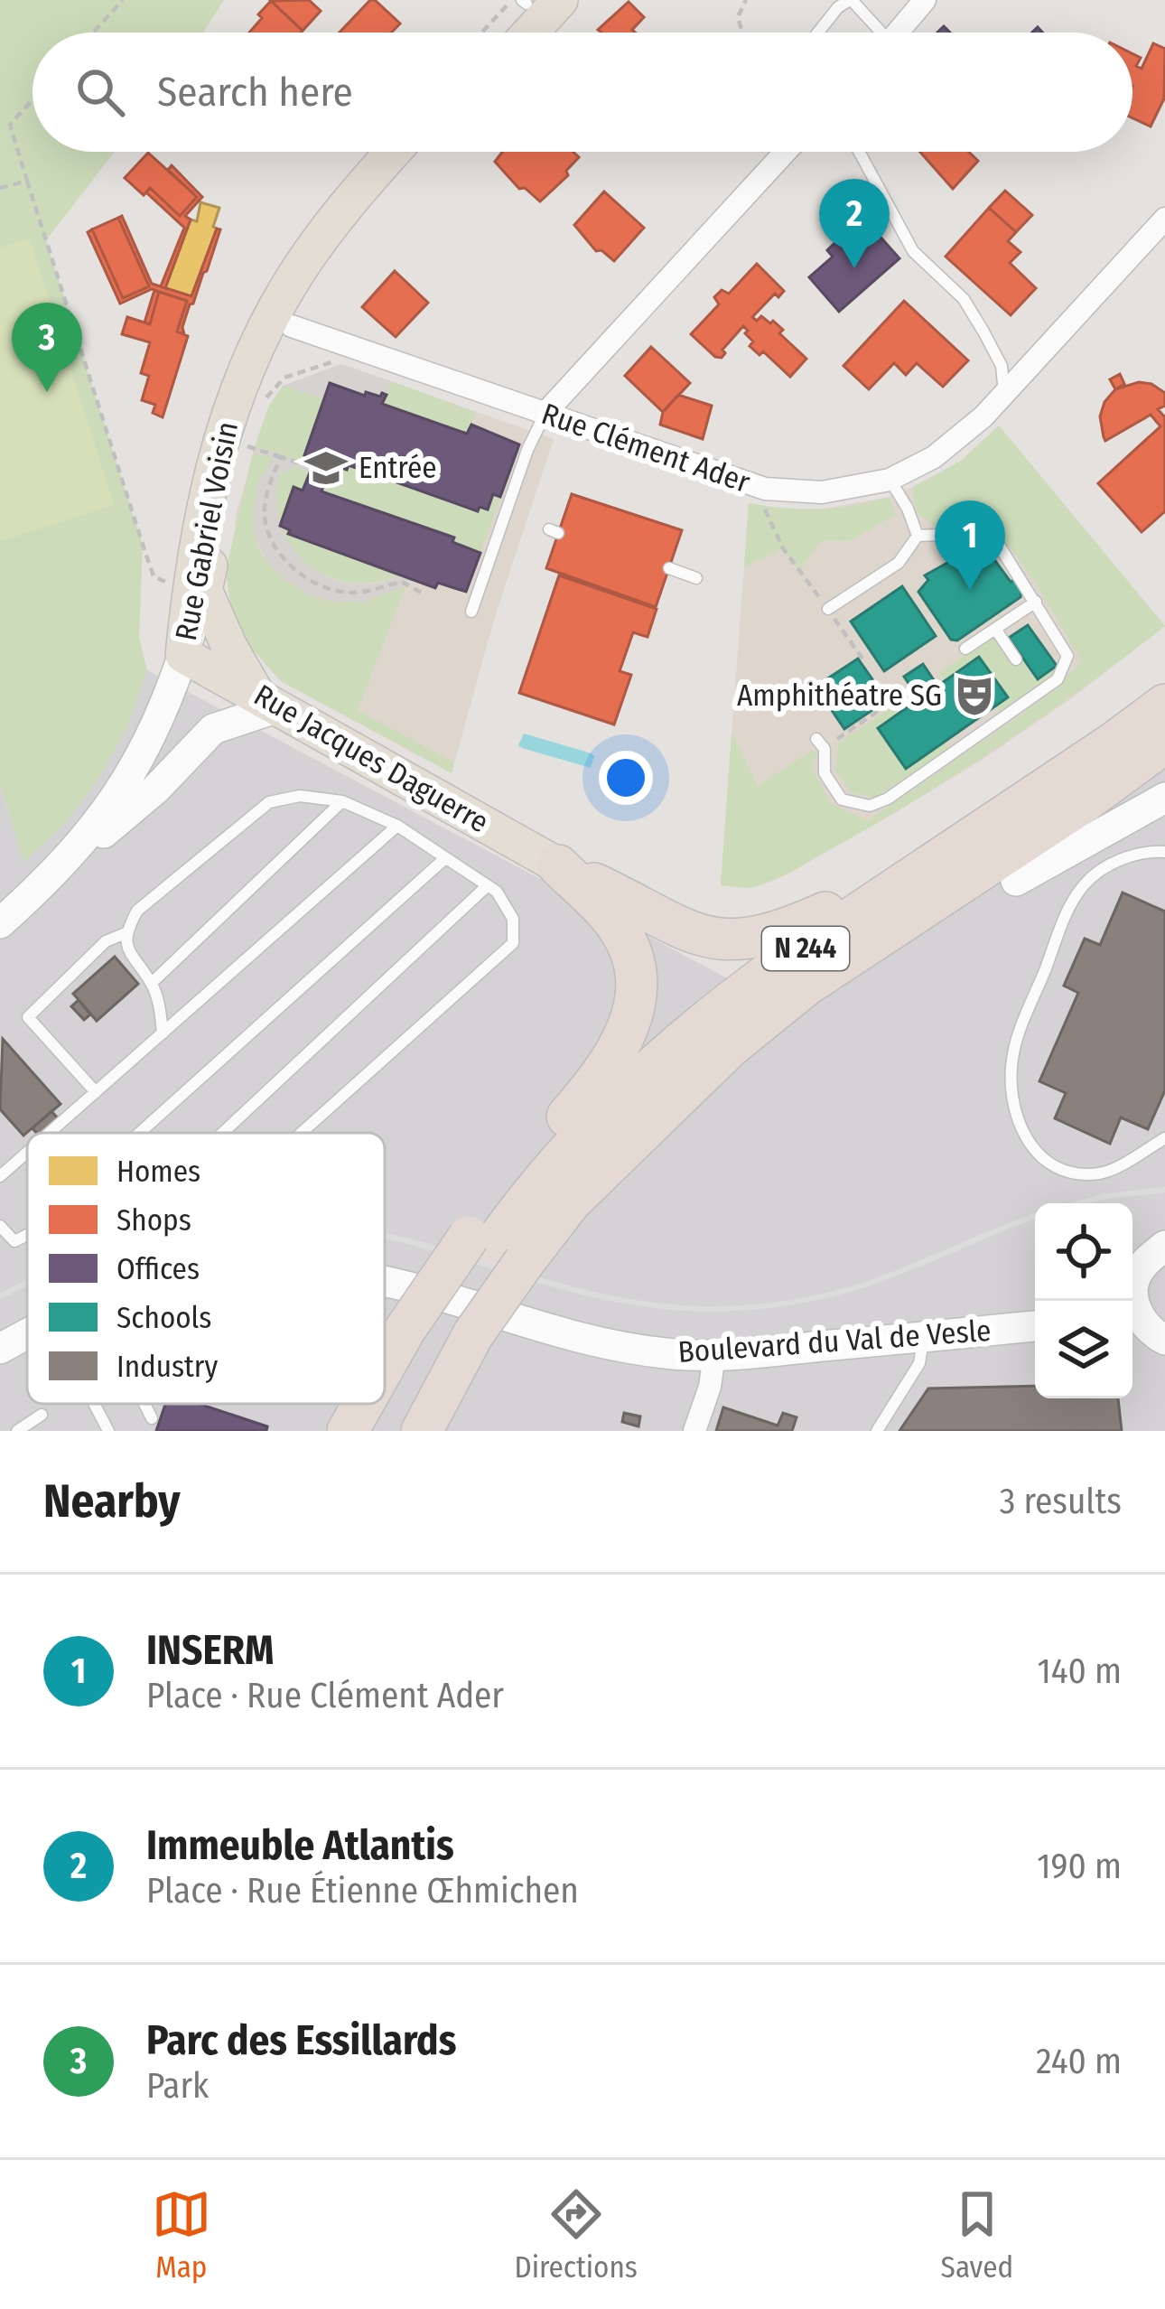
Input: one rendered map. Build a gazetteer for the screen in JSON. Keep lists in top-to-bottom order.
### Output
{
  "streets": {
    "highway": ["N 244"],
    "main road": ["Rue Gabriel Voisin", "Rue Jacques Daguerre"],
    "street": ["Rue Clément Ader", "Boulevard du Val de Vesle"]
  },
  "crossings": [
    ["Rue Clément Ader", "Rue Gabriel Voisin"],
    ["Rue Gabriel Voisin", "Rue Jacques Daguerre"]
  ],
  "places": {
    "school or university": ["Entrée"],
    "theatre": ["Amphithéatre SG"]
  },
  "legend": [
    "Homes",
    "Shops",
    "Offices",
    "Schools",
    "Industry"
  ],
  "page": {
    "search": "Search here",
    "pins": ["2", "3", "1"],
    "heading": ["Nearby", "3 results"],
    "list": [
      {
        "mark": "1",
        "name": "INSERM",
        "note": "Place · Rue Clément Ader",
        "value": "140 m"
      },
      {
        "mark": "2",
        "name": "Immeuble Atlantis",
        "note": "Place · Rue Étienne Œhmichen",
        "value": "190 m"
      },
      {
        "mark": "3",
        "name": "Parc des Essillards",
        "note": "Park",
        "value": "240 m"
      }
    ],
    "nav": ["Map", "Directions", "Saved"]
  }
}
